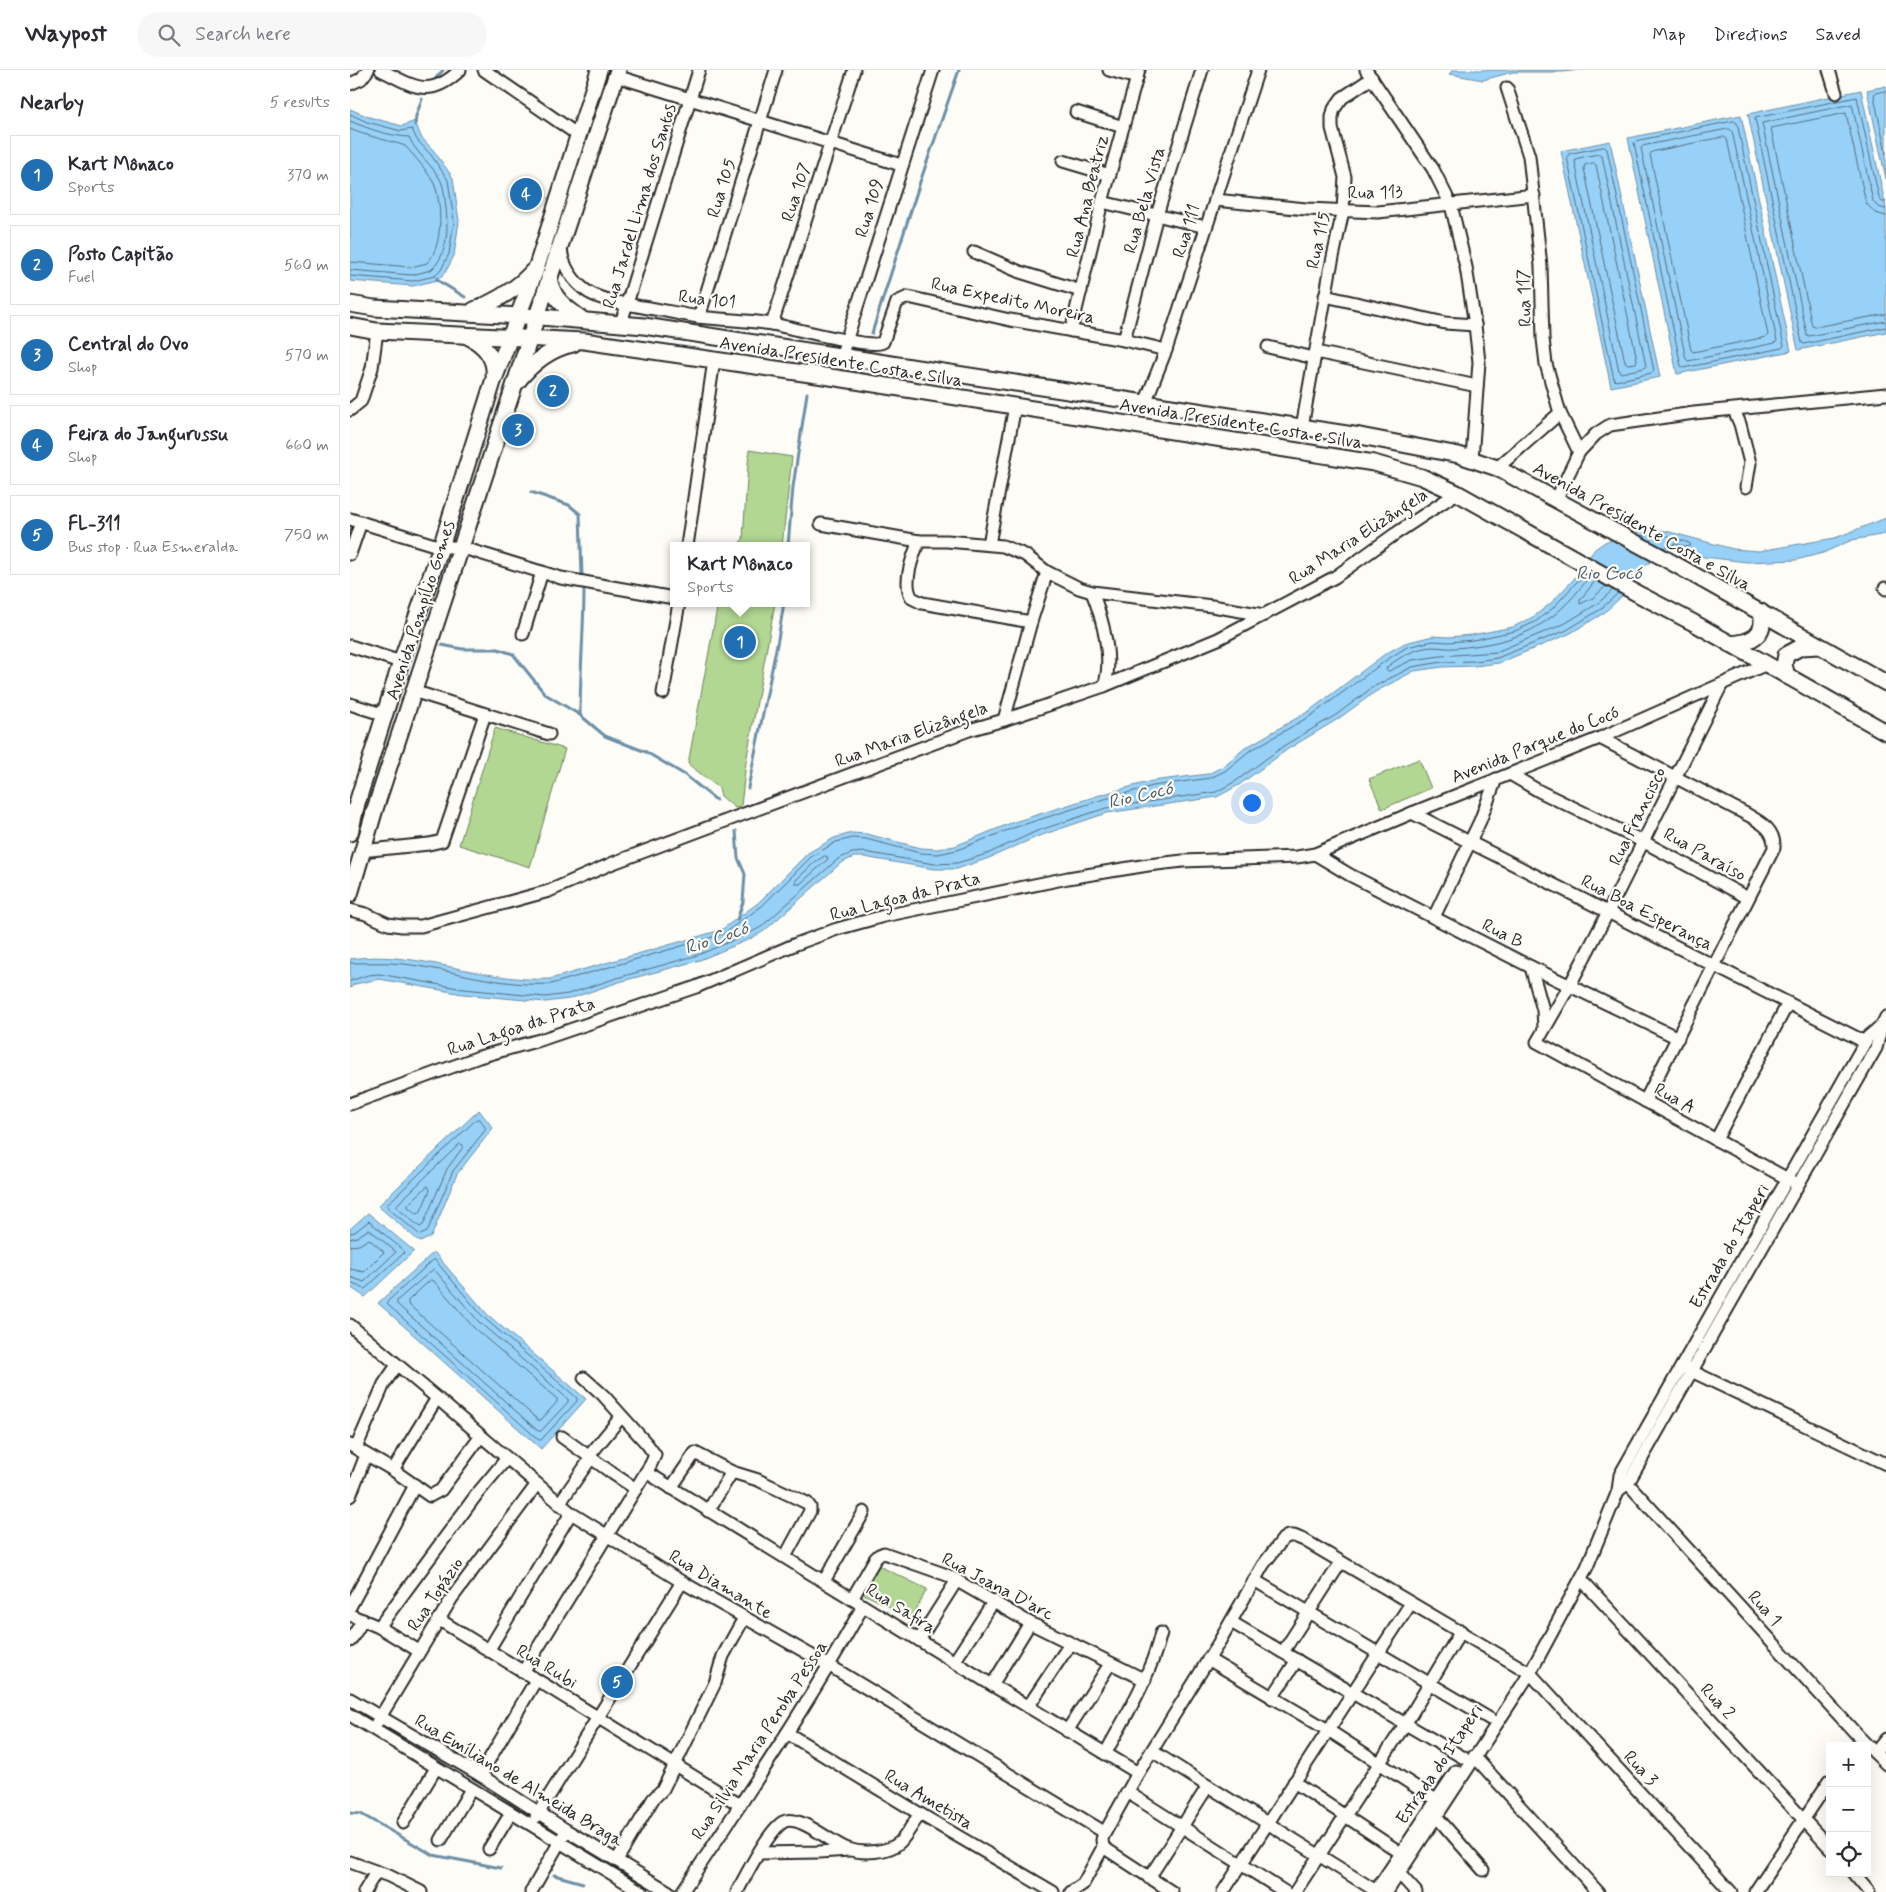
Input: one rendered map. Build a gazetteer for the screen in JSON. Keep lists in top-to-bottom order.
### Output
{
  "streets": {
    "main road": ["Avenida Presidente Costa e Silva", "Avenida Pompílio Gomes"],
    "street": [
      "Rua 105",
      "Rua 107",
      "Rua 113",
      "Rua Ana Beatriz",
      "Rua Bela Vista",
      "Rua Jardel Lima dos Santos",
      "Rua 109",
      "Rua 111",
      "Rua 115",
      "Rua 117",
      "Rua 101",
      "Rua Expedito Moreira",
      "Rua Maria Elizângela",
      "Avenida Parque do Cocó",
      "Rua Francisco",
      "Rua Paraíso",
      "Rua Lagoa da Prata",
      "Rua Boa Esperança",
      "Rua B",
      "Rua A",
      "Estrada do Itaperi",
      "Rua Diamante",
      "Rua Joana D'arc",
      "Rua Topázio",
      "Rua Safira",
      "Rua 1",
      "Rua Rubi",
      "Rua 2",
      "Rua Silvia Maria Peroba Pessoa",
      "Rua 3",
      "Rua Emíliano de Almeida Braga",
      "Rua Ametista"
    ]
  },
  "crossings": [
    ["Rua 105", "Rua 101"],
    ["Rua 107", "Rua 101"],
    ["Rua 113", "Rua 111"],
    ["Rua 113", "Rua 115"],
    ["Rua 113", "Rua 117"],
    ["Rua Ana Beatriz", "Rua Expedito Moreira"],
    ["Rua Bela Vista", "Rua Expedito Moreira"],
    ["Rua Jardel Lima dos Santos", "Rua 101"],
    ["Rua Jardel Lima dos Santos", "Avenida Presidente Costa e Silva"],
    ["Rua 109", "Rua 101"],
    ["Rua 109", "Avenida Presidente Costa e Silva"],
    ["Rua 111", "Rua Expedito Moreira"],
    ["Rua 111", "Avenida Presidente Costa e Silva"],
    ["Rua 115", "Avenida Presidente Costa e Silva"],
    ["Rua 101", "Rua Expedito Moreira"],
    ["Rua 101", "Avenida Pompílio Gomes"],
    ["Avenida Presidente Costa e Silva", "Rua Maria Elizângela"],
    ["Avenida Presidente Costa e Silva", "Avenida Pompílio Gomes"],
    ["Avenida Presidente Costa e Silva", "Avenida Parque do Cocó"],
    ["Avenida Parque do Cocó", "Rua Francisco"],
    ["Avenida Parque do Cocó", "Rua Paraíso"],
    ["Avenida Parque do Cocó", "Rua Lagoa da Prata"],
    ["Avenida Parque do Cocó", "Rua Boa Esperança"],
    ["Avenida Parque do Cocó", "Rua B"],
    ["Rua Francisco", "Rua Paraíso"],
    ["Rua Francisco", "Rua Boa Esperança"],
    ["Rua Francisco", "Rua B"],
    ["Rua Francisco", "Rua A"],
    ["Rua Lagoa da Prata", "Rua B"],
    ["Rua Boa Esperança", "Estrada do Itaperi"],
    ["Rua A", "Estrada do Itaperi"],
    ["Estrada do Itaperi", "Rua 1"],
    ["Estrada do Itaperi", "Rua 2"],
    ["Estrada do Itaperi", "Rua 3"],
    ["Rua Diamante", "Rua Topázio"],
    ["Rua Diamante", "Rua Silvia Maria Peroba Pessoa"],
    ["Rua Joana D'arc", "Rua Safira"],
    ["Rua Topázio", "Rua Rubi"],
    ["Rua Topázio", "Rua Emíliano de Almeida Braga"],
    ["Rua Safira", "Rua Silvia Maria Peroba Pessoa"],
    ["Rua Rubi", "Rua Silvia Maria Peroba Pessoa"],
    ["Rua Silvia Maria Peroba Pessoa", "Rua Ametista"]
  ],
  "water": ["Rio Cocó"],
  "page": {
    "header": "Waypost",
    "search": "Search here",
    "nav": ["Map", "Directions", "Saved"],
    "heading": ["Nearby", "5 results"],
    "list": [
      {
        "mark": "1",
        "name": "Kart Mônaco",
        "note": "Sports",
        "value": "370 m"
      },
      {
        "mark": "2",
        "name": "Posto Capitão",
        "note": "Fuel",
        "value": "560 m"
      },
      {
        "mark": "3",
        "name": "Central do Ovo",
        "note": "Shop",
        "value": "570 m"
      },
      {
        "mark": "4",
        "name": "Feira do Jangurussu",
        "note": "Shop",
        "value": "660 m"
      },
      {
        "mark": "5",
        "name": "FL-311",
        "note": "Bus stop · Rua Esmeralda",
        "value": "750 m"
      }
    ],
    "pins": [
      "4",
      "2",
      "3",
      "1",
      "5"
    ],
    "popup": ["Kart Mônaco", "Sports"],
    "map_buttons": ["+", "−"]
  }
}
